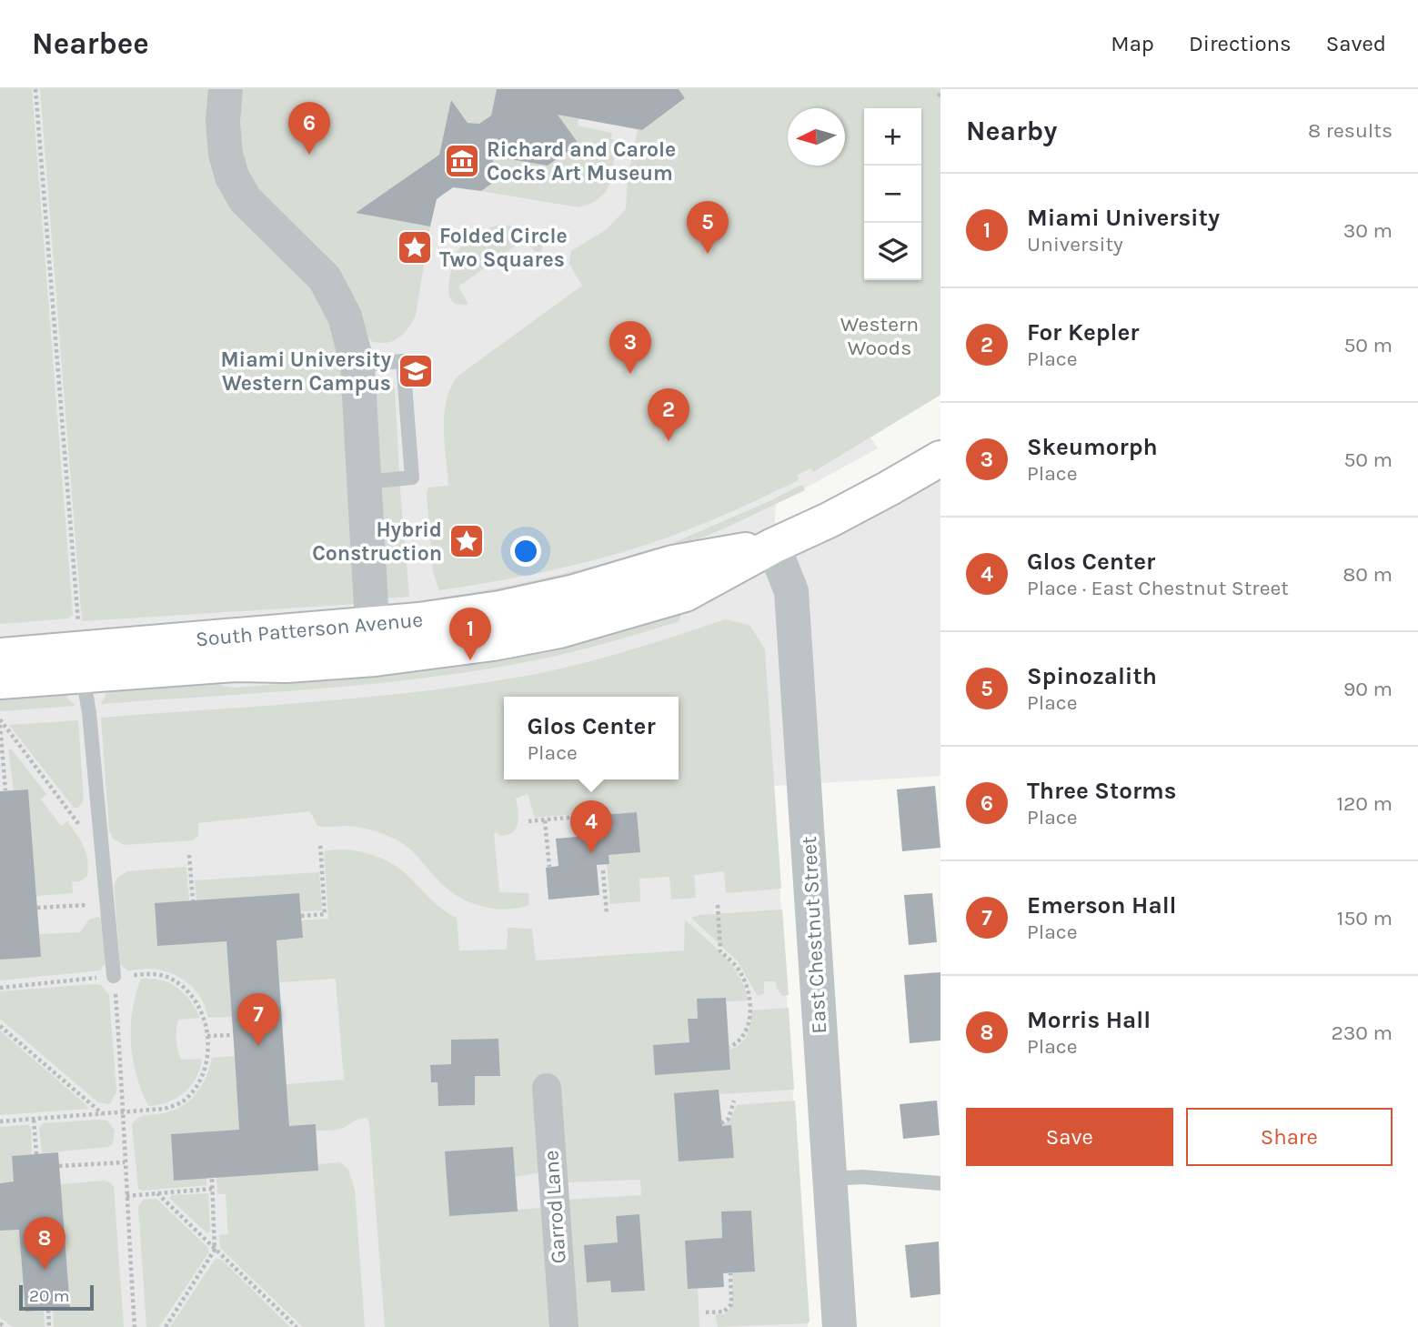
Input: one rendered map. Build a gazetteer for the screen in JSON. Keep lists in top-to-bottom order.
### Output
{
  "streets": {
    "highway": ["South Patterson Avenue"],
    "street": ["East Chestnut Street", "Garrod Lane"]
  },
  "crossings": [
    ["South Patterson Avenue", "East Chestnut Street"]
  ],
  "parks": ["Western Woods"],
  "places": {
    "museum": ["Richard and Carole Cocks Art Museum"],
    "place": ["Folded Circle Two Squares", "Hybrid Construction"],
    "school or university": ["Miami University Western Campus"]
  },
  "scale_bar": "20 m",
  "north": "left",
  "page": {
    "header": "Nearbee",
    "nav": ["Map", "Directions", "Saved"],
    "heading": ["Nearby", "8 results"],
    "pins": [
      "6",
      "5",
      "3",
      "2",
      "1",
      "4",
      "7",
      "8"
    ],
    "map_buttons": ["+", "−"],
    "list": [
      {
        "mark": "1",
        "name": "Miami University",
        "note": "University",
        "value": "30 m"
      },
      {
        "mark": "2",
        "name": "For Kepler",
        "note": "Place",
        "value": "50 m"
      },
      {
        "mark": "3",
        "name": "Skeumorph",
        "note": "Place",
        "value": "50 m"
      },
      {
        "mark": "4",
        "name": "Glos Center",
        "note": "Place · East Chestnut Street",
        "value": "80 m"
      },
      {
        "mark": "5",
        "name": "Spinozalith",
        "note": "Place",
        "value": "90 m"
      },
      {
        "mark": "6",
        "name": "Three Storms",
        "note": "Place",
        "value": "120 m"
      },
      {
        "mark": "7",
        "name": "Emerson Hall",
        "note": "Place",
        "value": "150 m"
      },
      {
        "mark": "8",
        "name": "Morris Hall",
        "note": "Place",
        "value": "230 m"
      }
    ],
    "popup": ["Glos Center", "Place"],
    "buttons": ["Save", "Share"],
    "scale": "20 m"
  }
}
